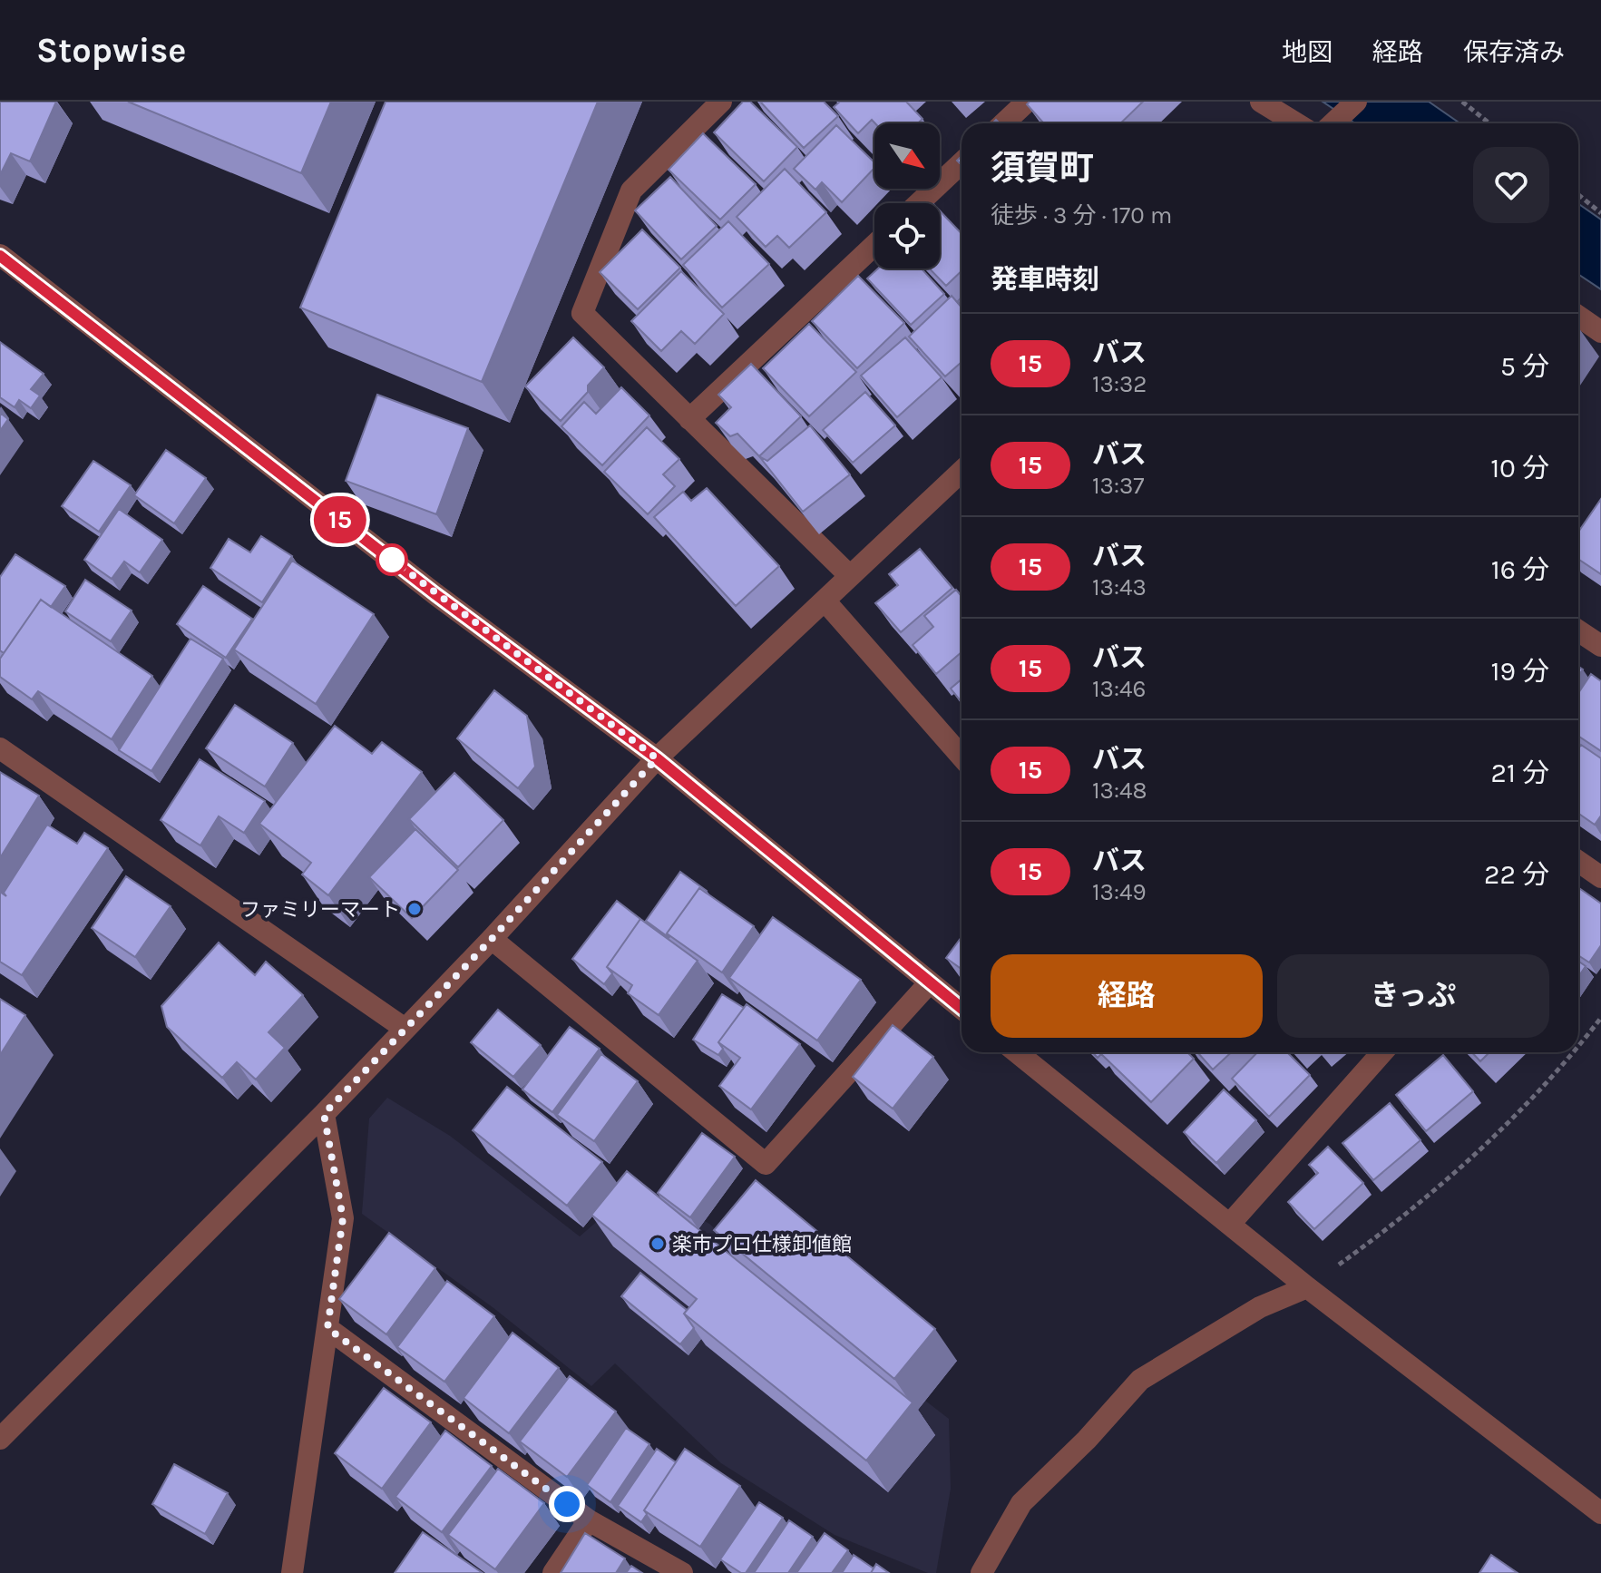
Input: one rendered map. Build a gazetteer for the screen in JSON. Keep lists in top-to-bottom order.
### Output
{
  "places": ["ファミリーマート", "楽市プロ仕様卸値館"],
  "lines": ["bus line 15"],
  "north": "bottom right",
  "page": {
    "header": "Stopwise",
    "nav": ["地図", "経路", "保存済み"],
    "on_map": "15",
    "heading": [
      ["須賀町", "徒歩 · 3 分 · 170 m"],
      "発車時刻"
    ],
    "list": [
      {
        "mark": "15",
        "name": "バス",
        "note": "13:32",
        "value": "5 分"
      },
      {
        "mark": "15",
        "name": "バス",
        "note": "13:37",
        "value": "10 分"
      },
      {
        "mark": "15",
        "name": "バス",
        "note": "13:43",
        "value": "16 分"
      },
      {
        "mark": "15",
        "name": "バス",
        "note": "13:46",
        "value": "19 分"
      },
      {
        "mark": "15",
        "name": "バス",
        "note": "13:48",
        "value": "21 分"
      },
      {
        "mark": "15",
        "name": "バス",
        "note": "13:49",
        "value": "22 分"
      }
    ],
    "buttons": ["経路", "きっぷ"]
  }
}
